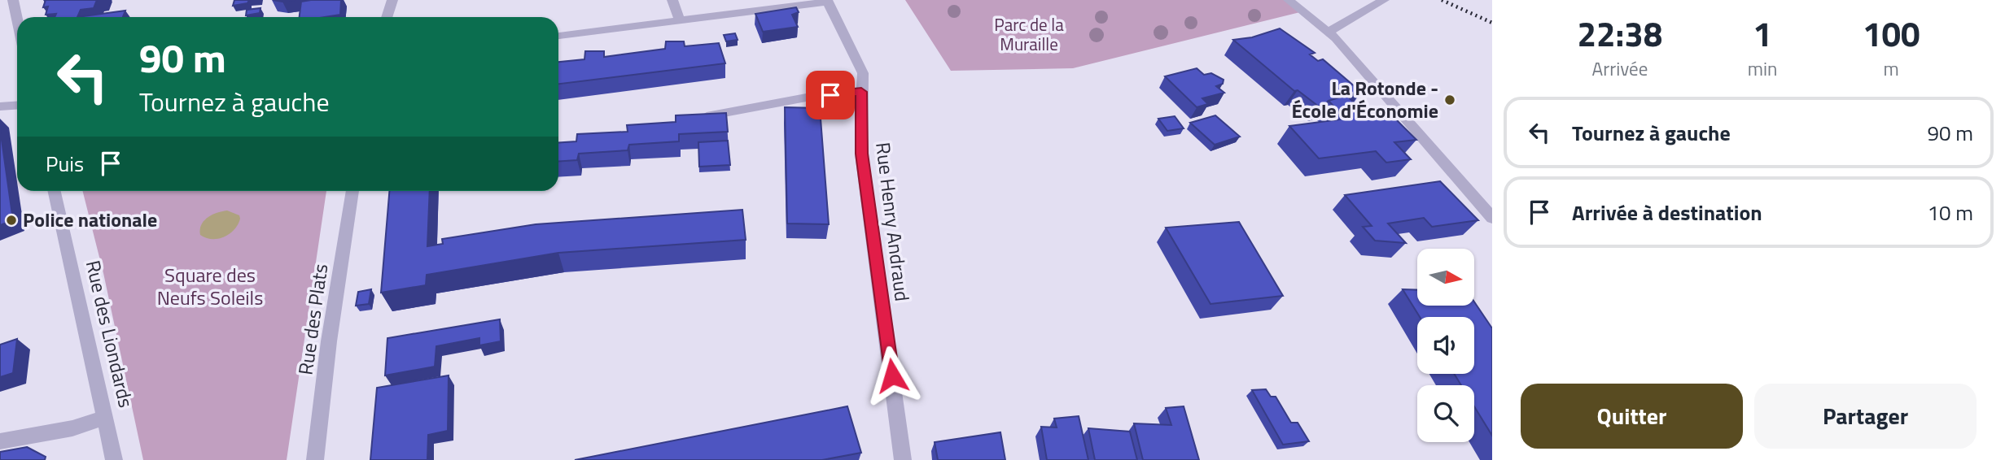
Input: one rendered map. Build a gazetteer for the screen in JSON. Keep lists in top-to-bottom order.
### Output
{
  "streets": {
    "street": ["Rue Henry Andraud", "Rue des Plats", "Rue des Liondards"]
  },
  "parks": ["Parc de la Muraille", "Square des Neufs Soleils"],
  "places": ["La Rotonde - École d'Économie", "Police nationale"],
  "north": "right",
  "page": {
    "eta": [
      "22:38",
      "Arrivée",
      "1",
      "min",
      "100",
      "m"
    ],
    "turn": ["90 m", "Tournez à gauche"],
    "list": [
      {
        "name": "Tournez à gauche",
        "value": "90 m"
      },
      {
        "name": "Arrivée à destination",
        "value": "10 m"
      }
    ],
    "then": "Puis",
    "buttons": ["Quitter", "Partager"]
  }
}
